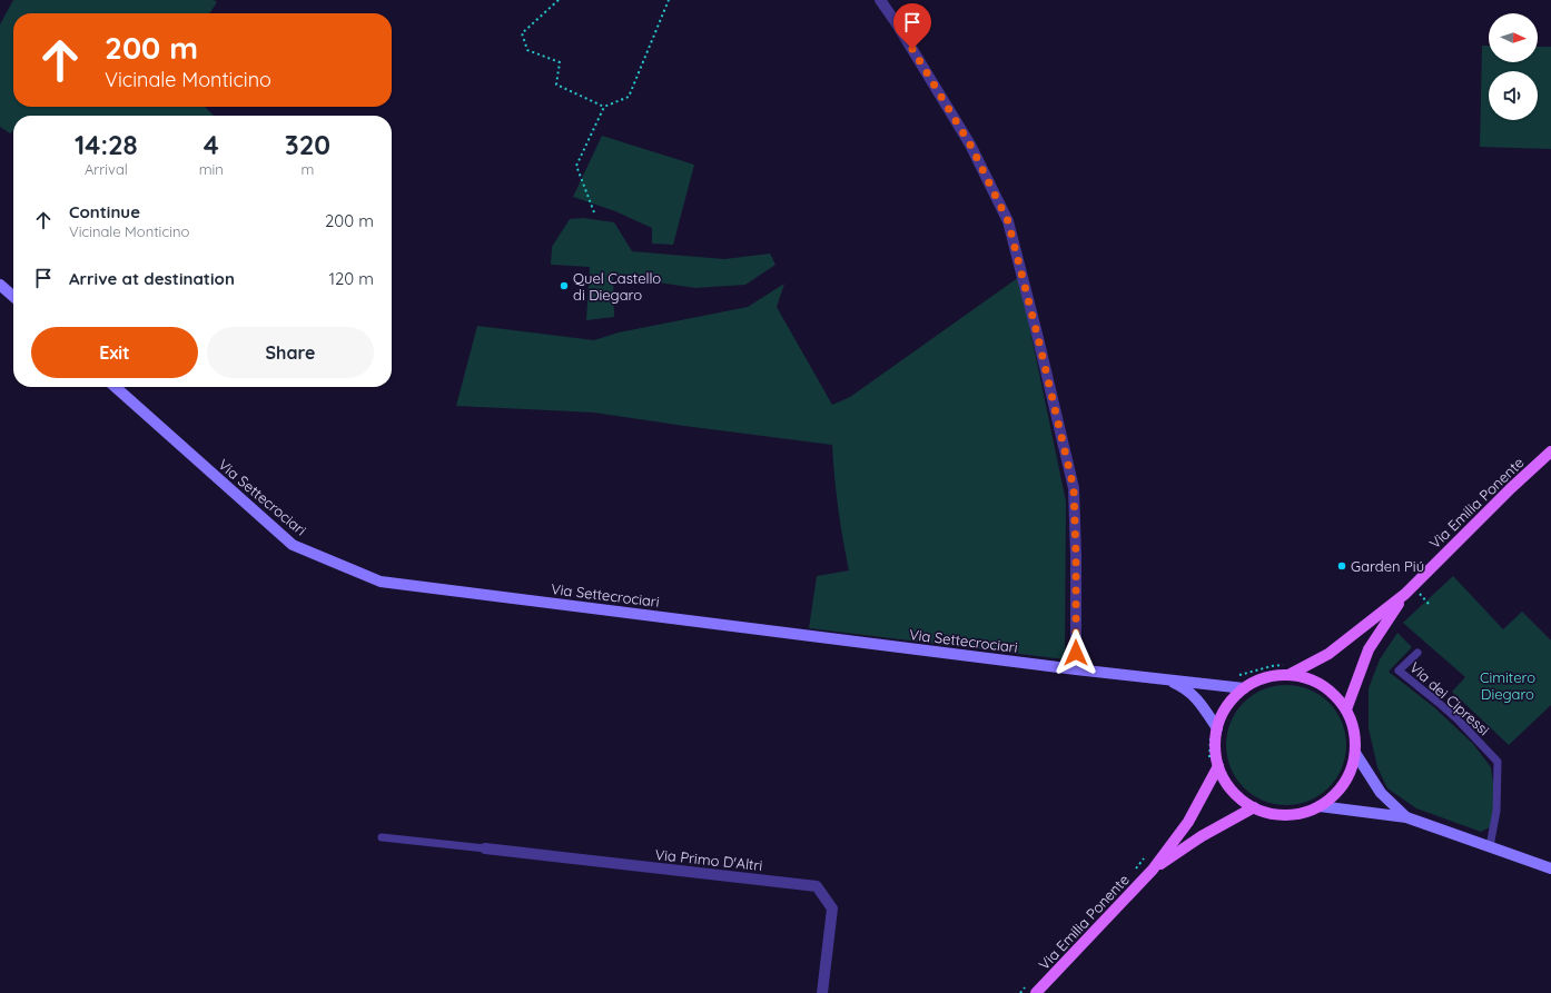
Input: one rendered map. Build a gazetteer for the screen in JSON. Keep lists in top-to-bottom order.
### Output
{
  "streets": {
    "main road": ["Via Settecrociari", "Via Emilia Ponente"],
    "street": ["Via Primo D'Altri"],
    "lane": ["Via dei Cipressi"]
  },
  "crossings": [
    ["Via Settecrociari", "Via Emilia Ponente"]
  ],
  "parks": ["Cimitero Diegaro"],
  "places": ["Quel Castello di Diegaro", "Garden Piú"],
  "north": "right",
  "page": {
    "turn": ["200 m", "Vicinale Monticino"],
    "eta": [
      "14:28",
      "Arrival",
      "4",
      "min",
      "320",
      "m"
    ],
    "list": [
      {
        "name": "Continue",
        "note": "Vicinale Monticino",
        "value": "200 m"
      },
      {
        "name": "Arrive at destination",
        "value": "120 m"
      }
    ],
    "buttons": ["Exit", "Share"]
  }
}
